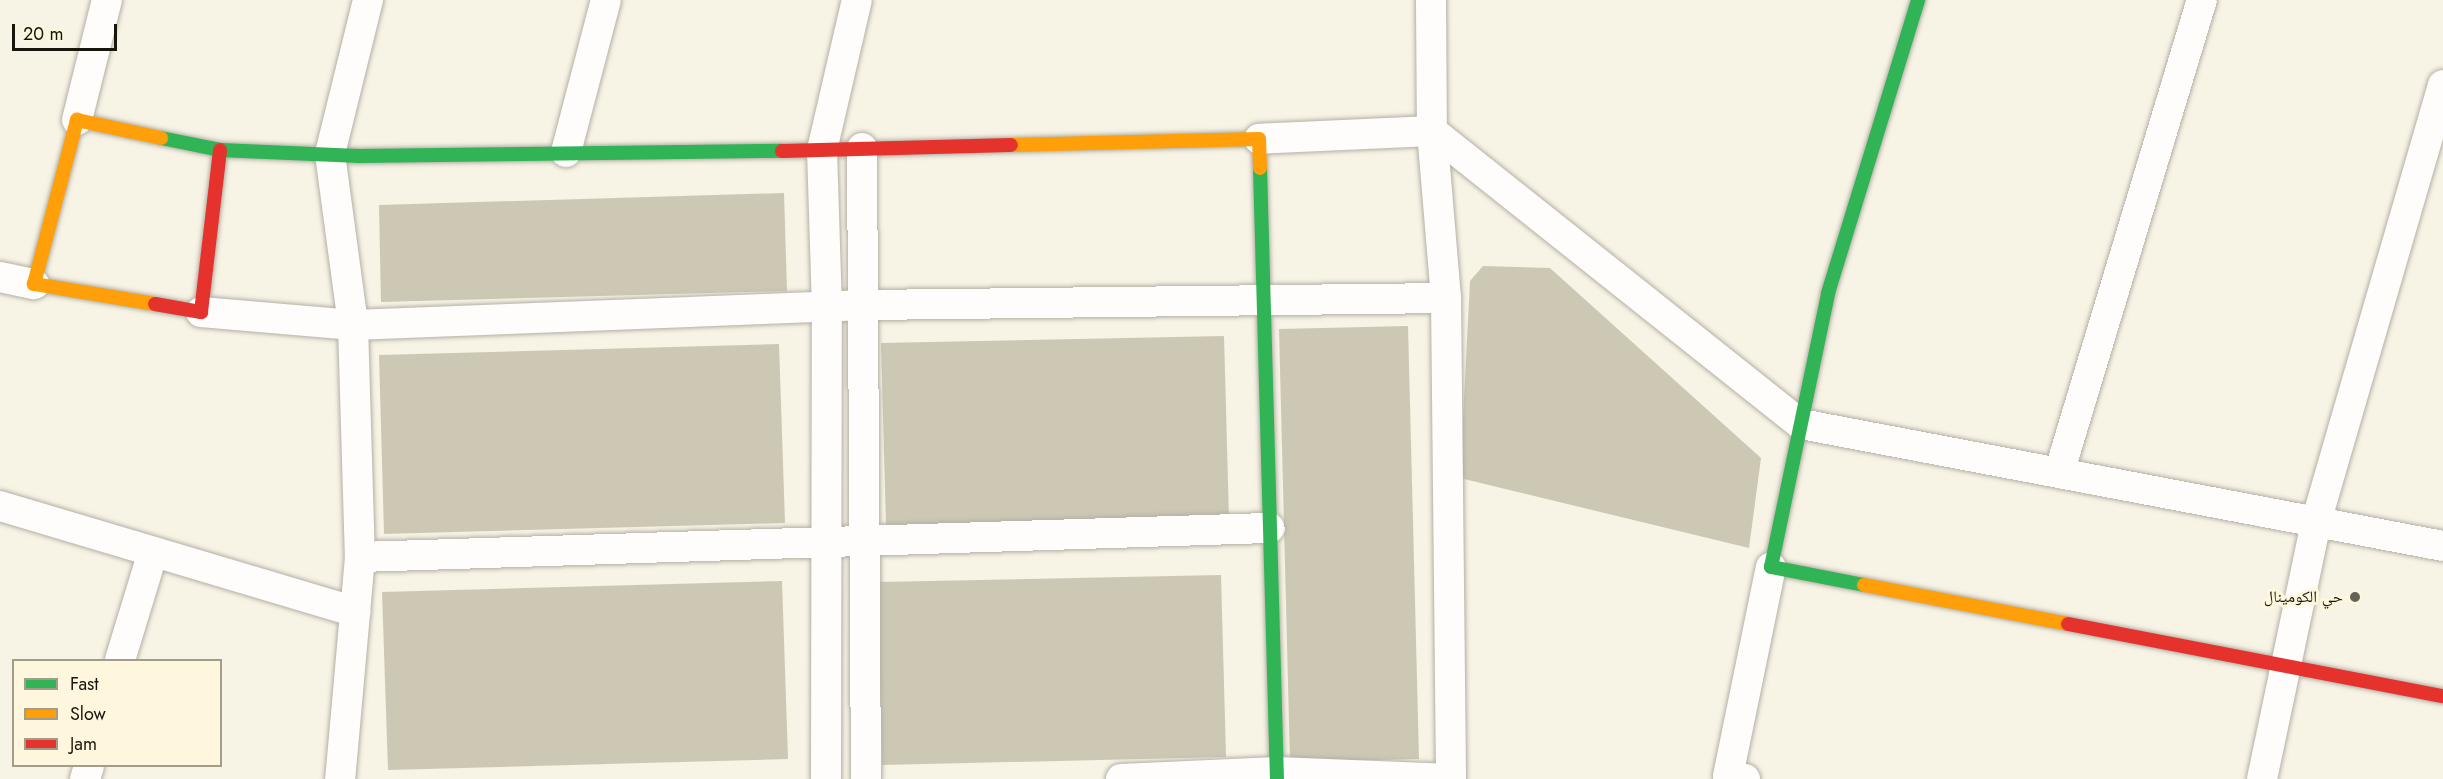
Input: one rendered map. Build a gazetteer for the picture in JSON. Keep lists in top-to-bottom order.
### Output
{
  "places": ["حي الكومينال"],
  "legend": ["Fast", "Slow", "Jam"],
  "scale_bar": "20 m"
}
